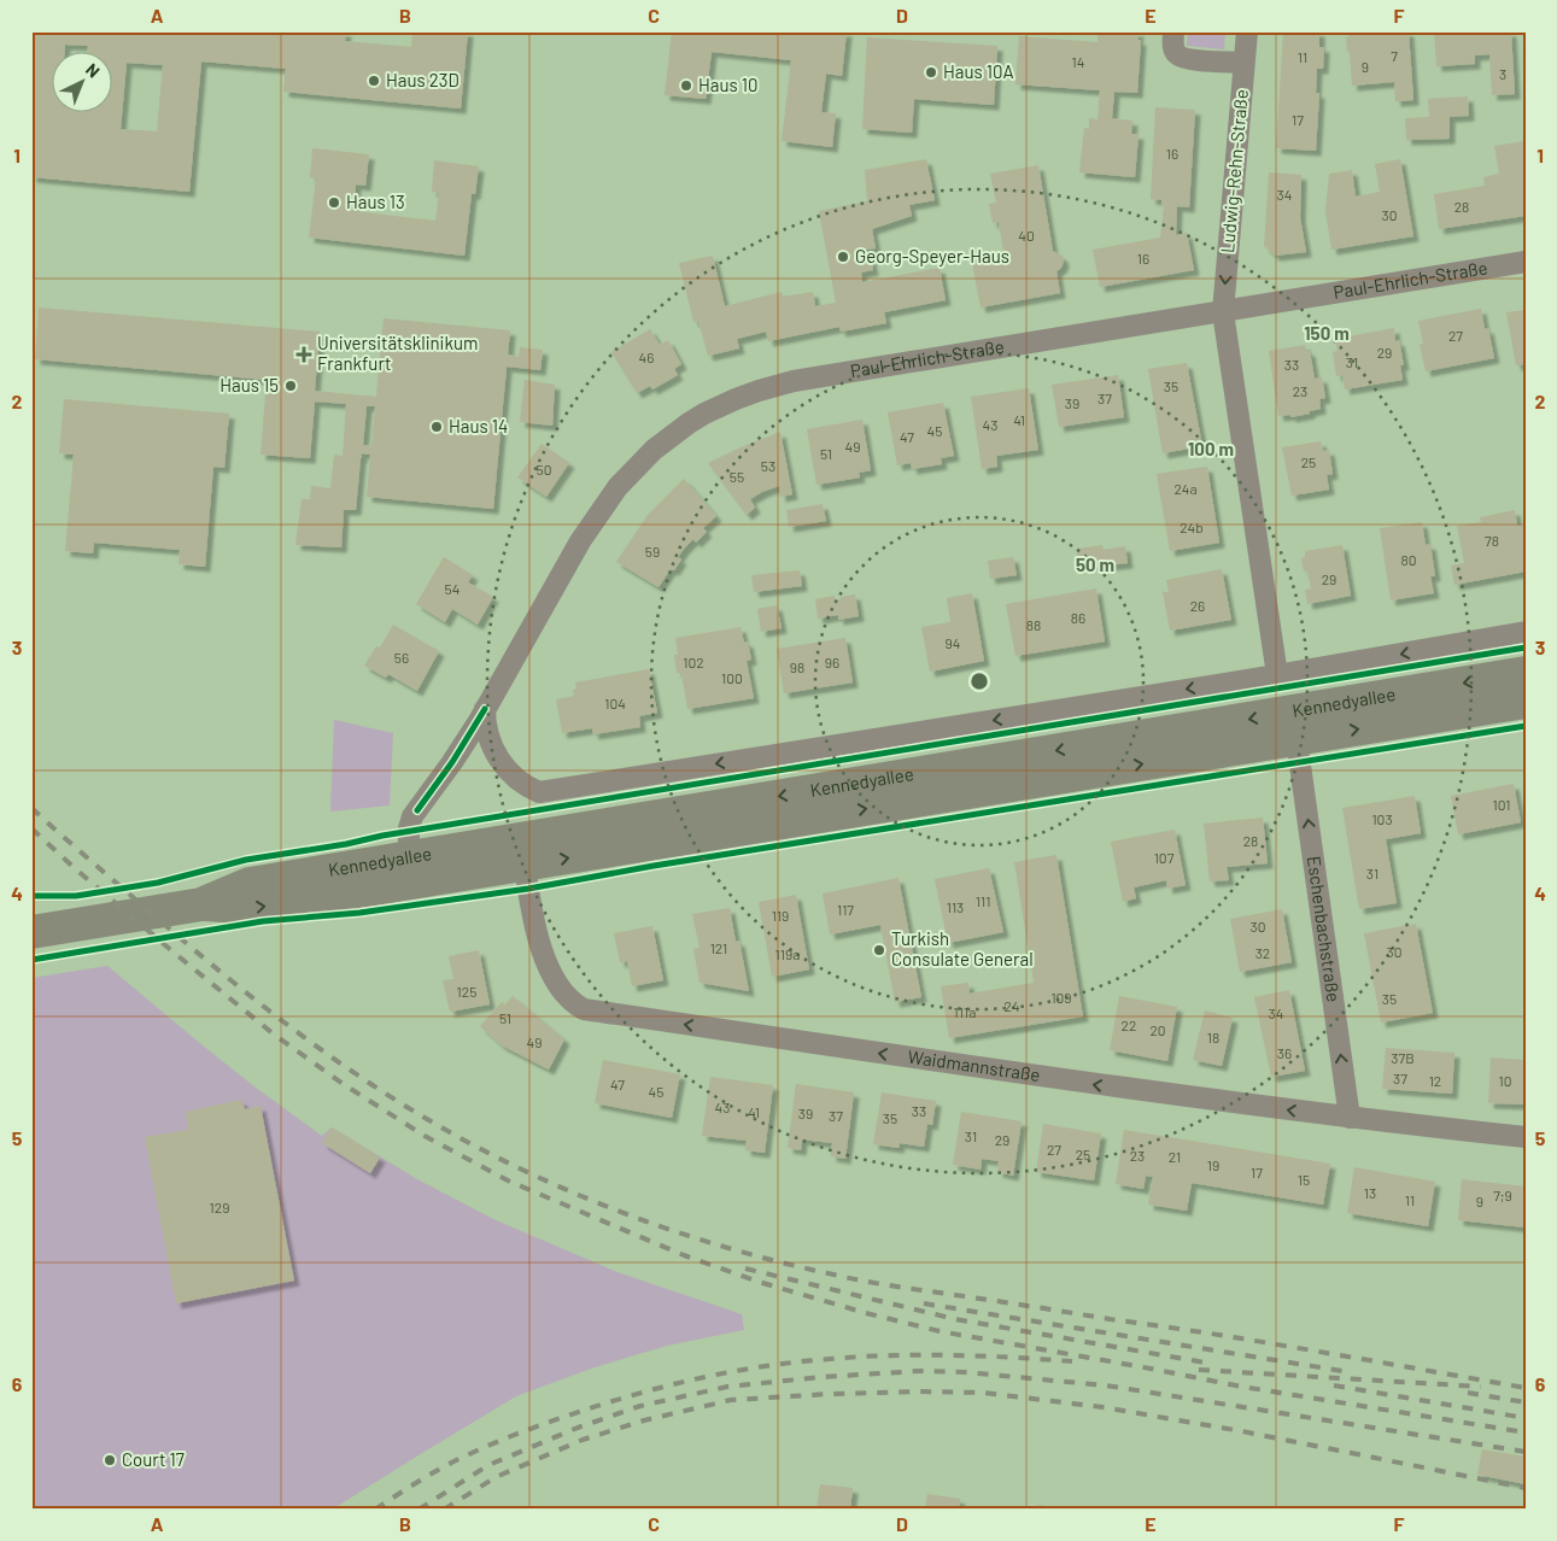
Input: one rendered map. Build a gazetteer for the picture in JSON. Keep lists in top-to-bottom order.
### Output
{
  "streets": {
    "main road": ["Kennedyallee"],
    "street": [
      "Ludwig-Rehn-Straße",
      "Paul-Ehrlich-Straße",
      "Eschenbachstraße",
      "Waidmannstraße"
    ]
  },
  "crossings": [
    ["Ludwig-Rehn-Straße", "Paul-Ehrlich-Straße"],
    ["Paul-Ehrlich-Straße", "Kennedyallee"],
    ["Kennedyallee", "Eschenbachstraße"],
    ["Kennedyallee", "Waidmannstraße"],
    ["Eschenbachstraße", "Waidmannstraße"]
  ],
  "one_way": ["Ludwig-Rehn-Straße", "Eschenbachstraße", "Waidmannstraße"],
  "places": {
    "other": [
      "Haus 10A",
      "Haus 23D",
      "Haus 10",
      "Haus 13",
      "Georg-Speyer-Haus",
      "Haus 15",
      "Haus 14",
      "Turkish Consulate General",
      "Court 17"
    ],
    "health": ["Universitätsklinikum Frankfurt"]
  },
  "house_numbers": [
    "7",
    "11",
    "14",
    "9",
    "3",
    "17",
    "16",
    "34",
    "28",
    "30",
    "40",
    "16",
    "27",
    "29",
    "46",
    "31",
    "33",
    "35",
    "23",
    "37",
    "39",
    "41",
    "43",
    "45",
    "47",
    "49",
    "51",
    "25",
    "53",
    "50",
    "55",
    "24a",
    "24b",
    "78",
    "59",
    "80",
    "29",
    "54",
    "26",
    "86",
    "88",
    "94",
    "56",
    "102",
    "96",
    "98",
    "100",
    "104",
    "101",
    "103",
    "28",
    "107",
    "31",
    "111",
    "113",
    "117",
    "119",
    "30",
    "121",
    "30",
    "32",
    "119a",
    "125",
    "109",
    "35",
    "24",
    "111a",
    "34",
    "51",
    "22",
    "20",
    "18",
    "49",
    "36",
    "37B",
    "37",
    "12",
    "10",
    "47",
    "45",
    "43",
    "33",
    "41",
    "39",
    "37",
    "35",
    "31",
    "29",
    "27",
    "25",
    "23",
    "21",
    "19",
    "17",
    "15",
    "13",
    "7;9",
    "11",
    "9",
    "129"
  ],
  "north": "top right",
  "grid": {
    "columns": [
      "A",
      "B",
      "C",
      "D",
      "E",
      "F"
    ],
    "rows": [
      "1",
      "2",
      "3",
      "4",
      "5",
      "6"
    ]
  },
  "rings": ["150 m", "100 m", "50 m"]
}
